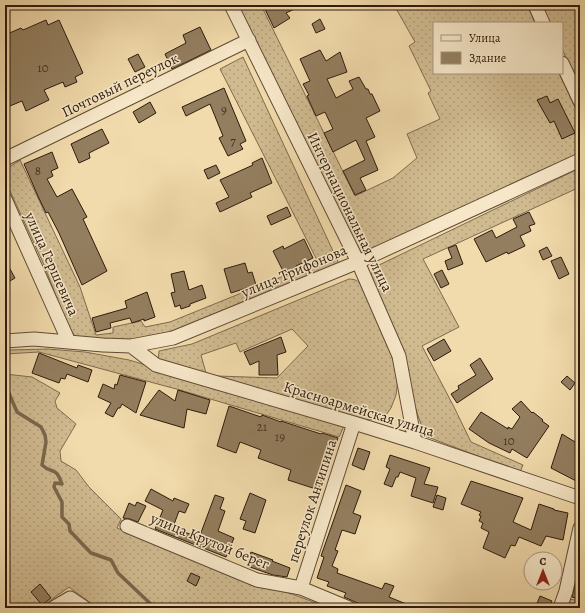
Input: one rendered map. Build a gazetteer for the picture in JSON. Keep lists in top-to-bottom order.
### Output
{
  "streets": {
    "street": [
      "Почтовый переулок",
      "Интернациональная улица",
      "улица Гершевича",
      "улица Трифонова",
      "Красноармейская улица",
      "переулок Антипина",
      "улица Крутой берег"
    ]
  },
  "crossings": [
    ["Почтовый переулок", "Интернациональная улица"],
    ["Интернациональная улица", "улица Трифонова"],
    ["Интернациональная улица", "Красноармейская улица"],
    ["улица Гершевича", "улица Трифонова"],
    ["улица Трифонова", "Красноармейская улица"],
    ["Красноармейская улица", "переулок Антипина"],
    ["переулок Антипина", "улица Крутой берег"]
  ],
  "house_numbers": [
    "10",
    "9",
    "7",
    "8",
    "21",
    "19",
    "10"
  ],
  "legend": ["Улица", "Здание"],
  "north": "top"
}
